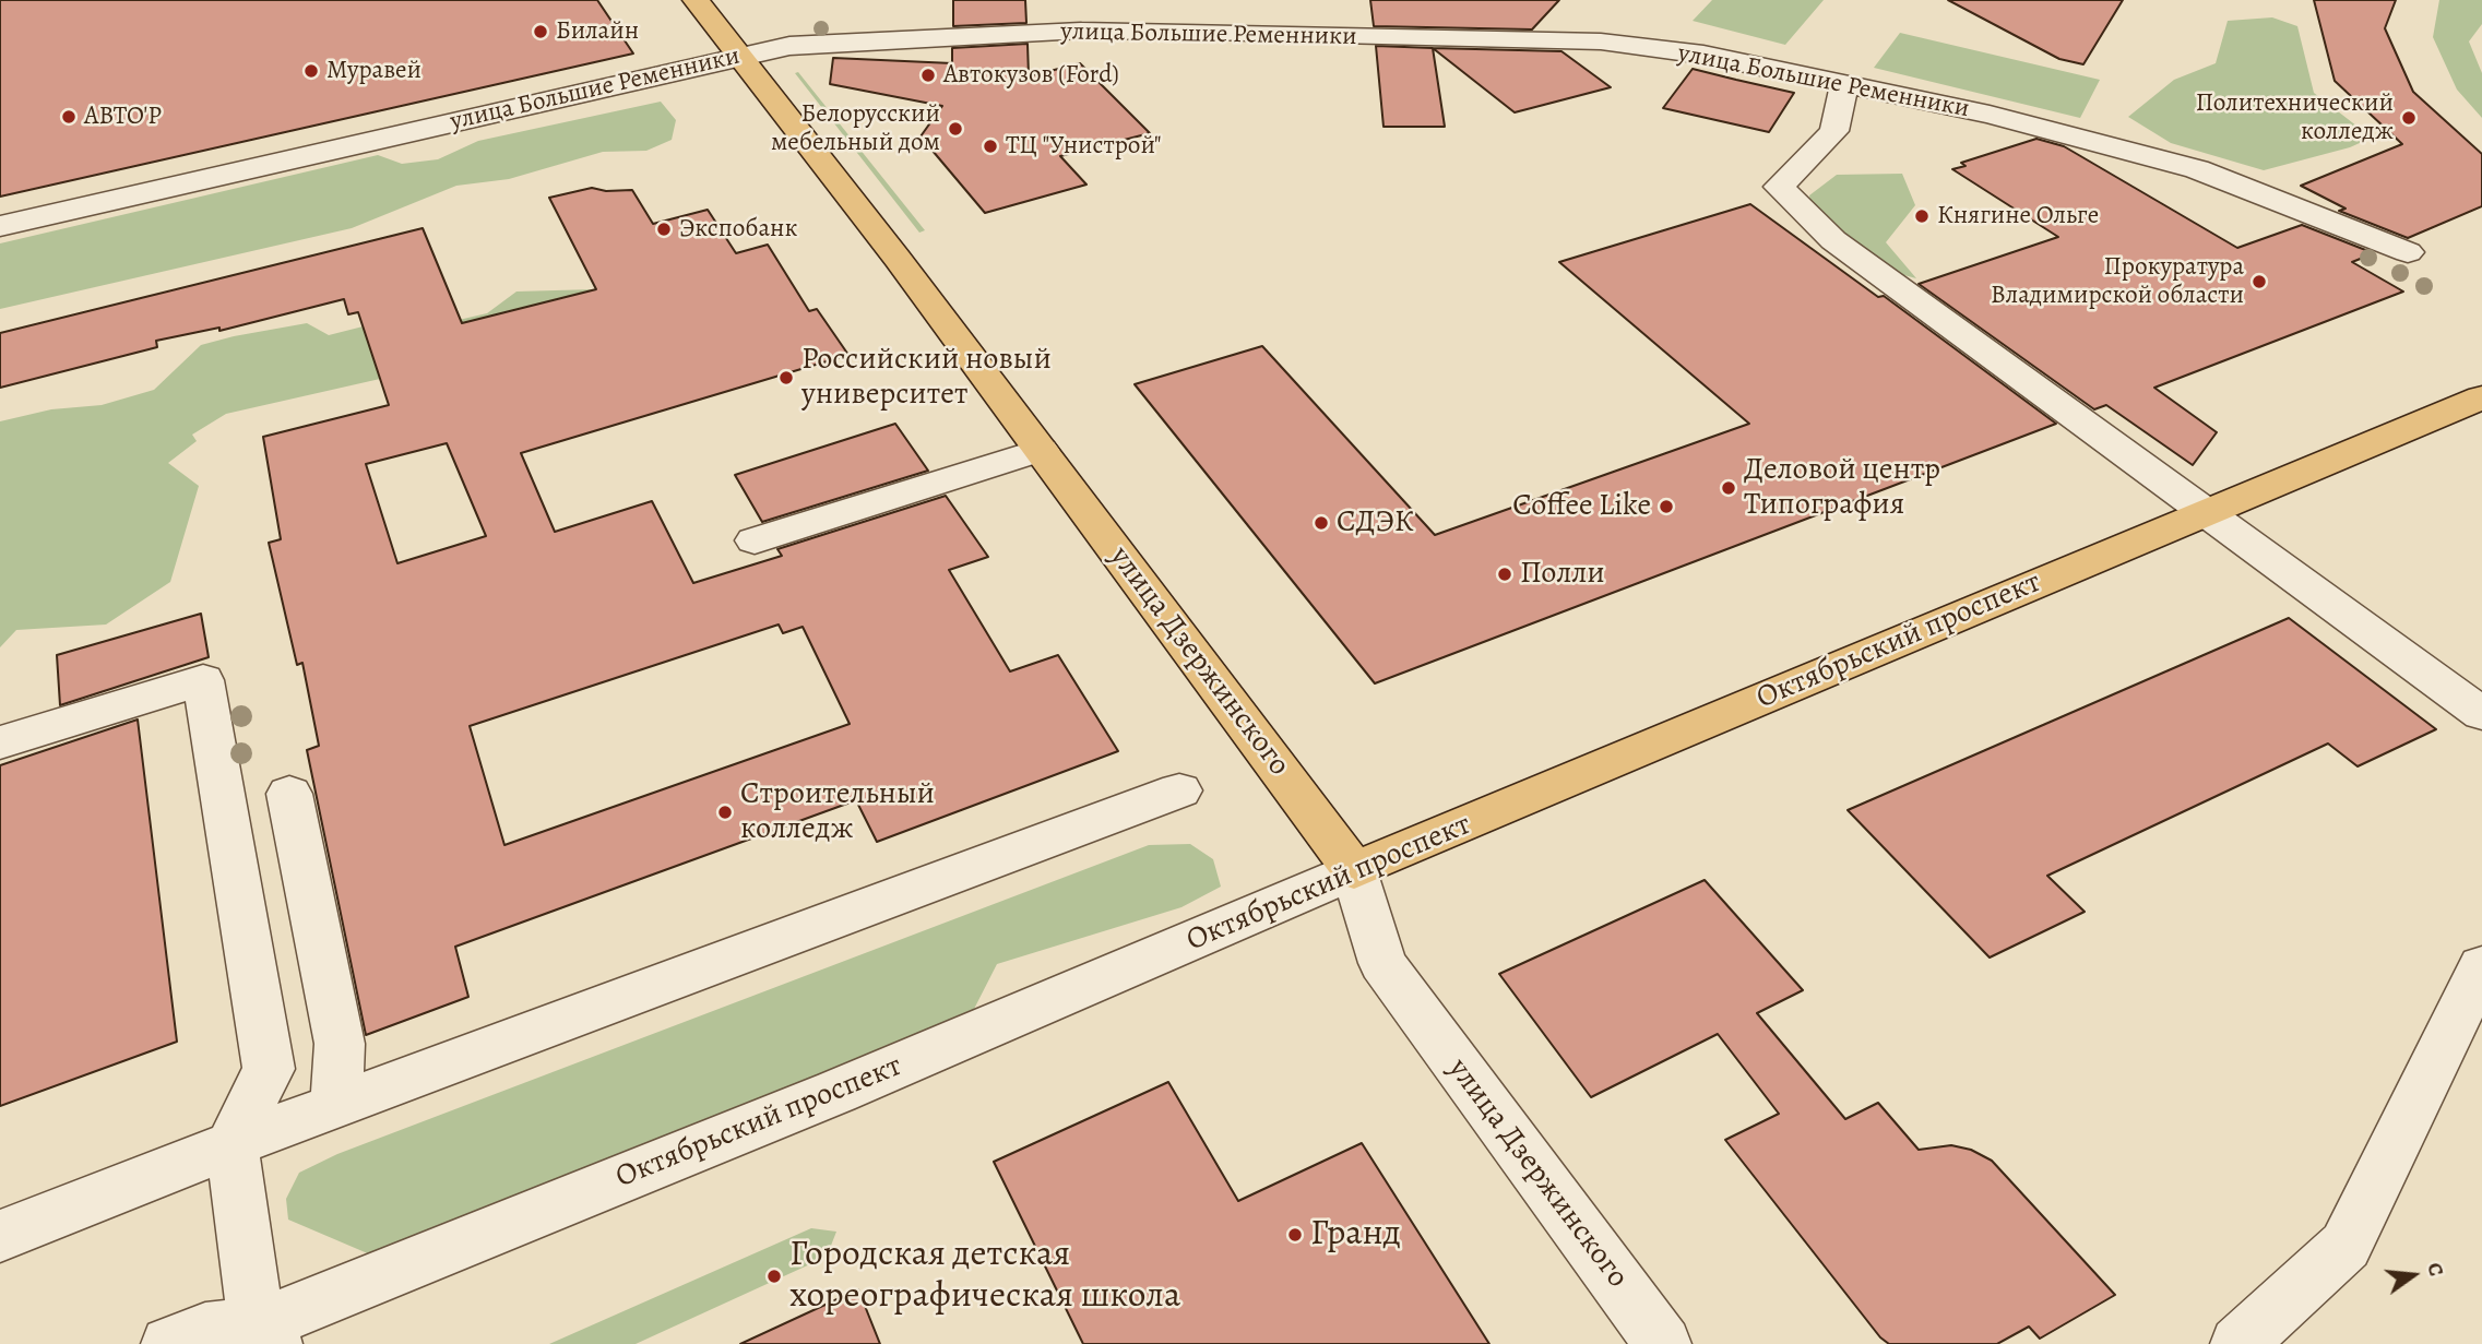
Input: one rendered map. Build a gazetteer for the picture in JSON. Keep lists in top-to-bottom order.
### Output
{
  "streets": {
    "main road": ["Октябрьский проспект", "улица Дзержинского"],
    "street": ["улица Большие Ременники"]
  },
  "crossings": [
    ["улица Большие Ременники", "улица Дзержинского"],
    ["Октябрьский проспект", "улица Дзержинского"]
  ],
  "places": [
    "Билайн",
    "Муравей",
    "Автокузов (Ford)",
    "АВТО'Р",
    "Политехнический колледж",
    "Белорусский мебельный дом",
    "ТЦ \"Унистрой\"",
    "Княгине Ольге",
    "Экспобанк",
    "Прокуратура Владимирской области",
    "Российский новый университет",
    "Деловой центр Типография",
    "Coffee Like",
    "СДЭК",
    "Полли",
    "Строительный колледж",
    "Гранд",
    "Городская детская хореографическая школа"
  ],
  "north": "right"
}
